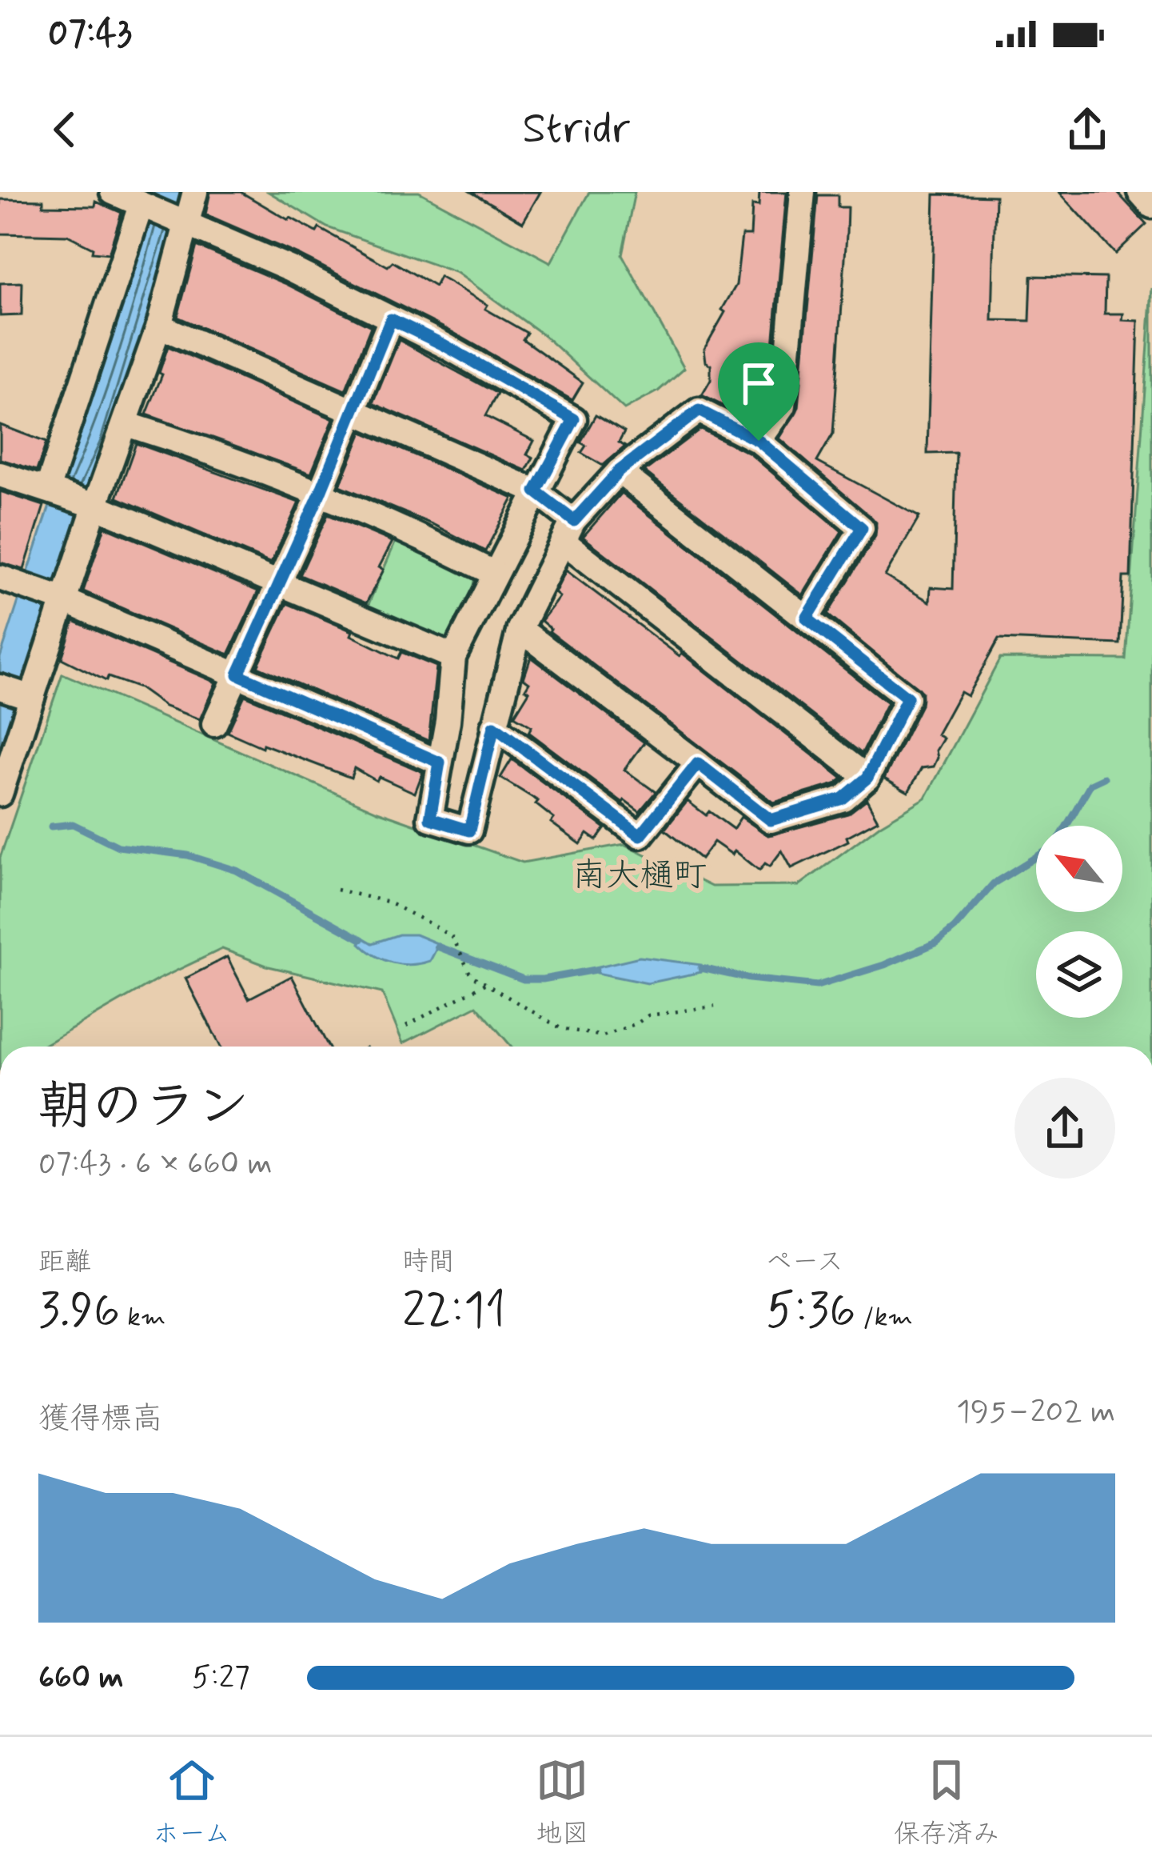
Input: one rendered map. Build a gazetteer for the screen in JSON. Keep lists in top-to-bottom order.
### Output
{
  "districts": ["南大樋町"],
  "north": "top left",
  "page": {
    "status": "07:43",
    "header": "Stridr",
    "heading": ["朝のラン", "07:43 · 6 × 660 m"],
    "stats": [
      ["距離", "3.96 km"],
      ["時間", "22:11"],
      ["ペース", "5:36 /km"]
    ],
    "chart": ["獲得標高", "195–202 m"],
    "list": [
      {
        "name": "660 m",
        "note": "5:27"
      }
    ],
    "tabs": ["ホーム", "地図", "保存済み"]
  }
}
